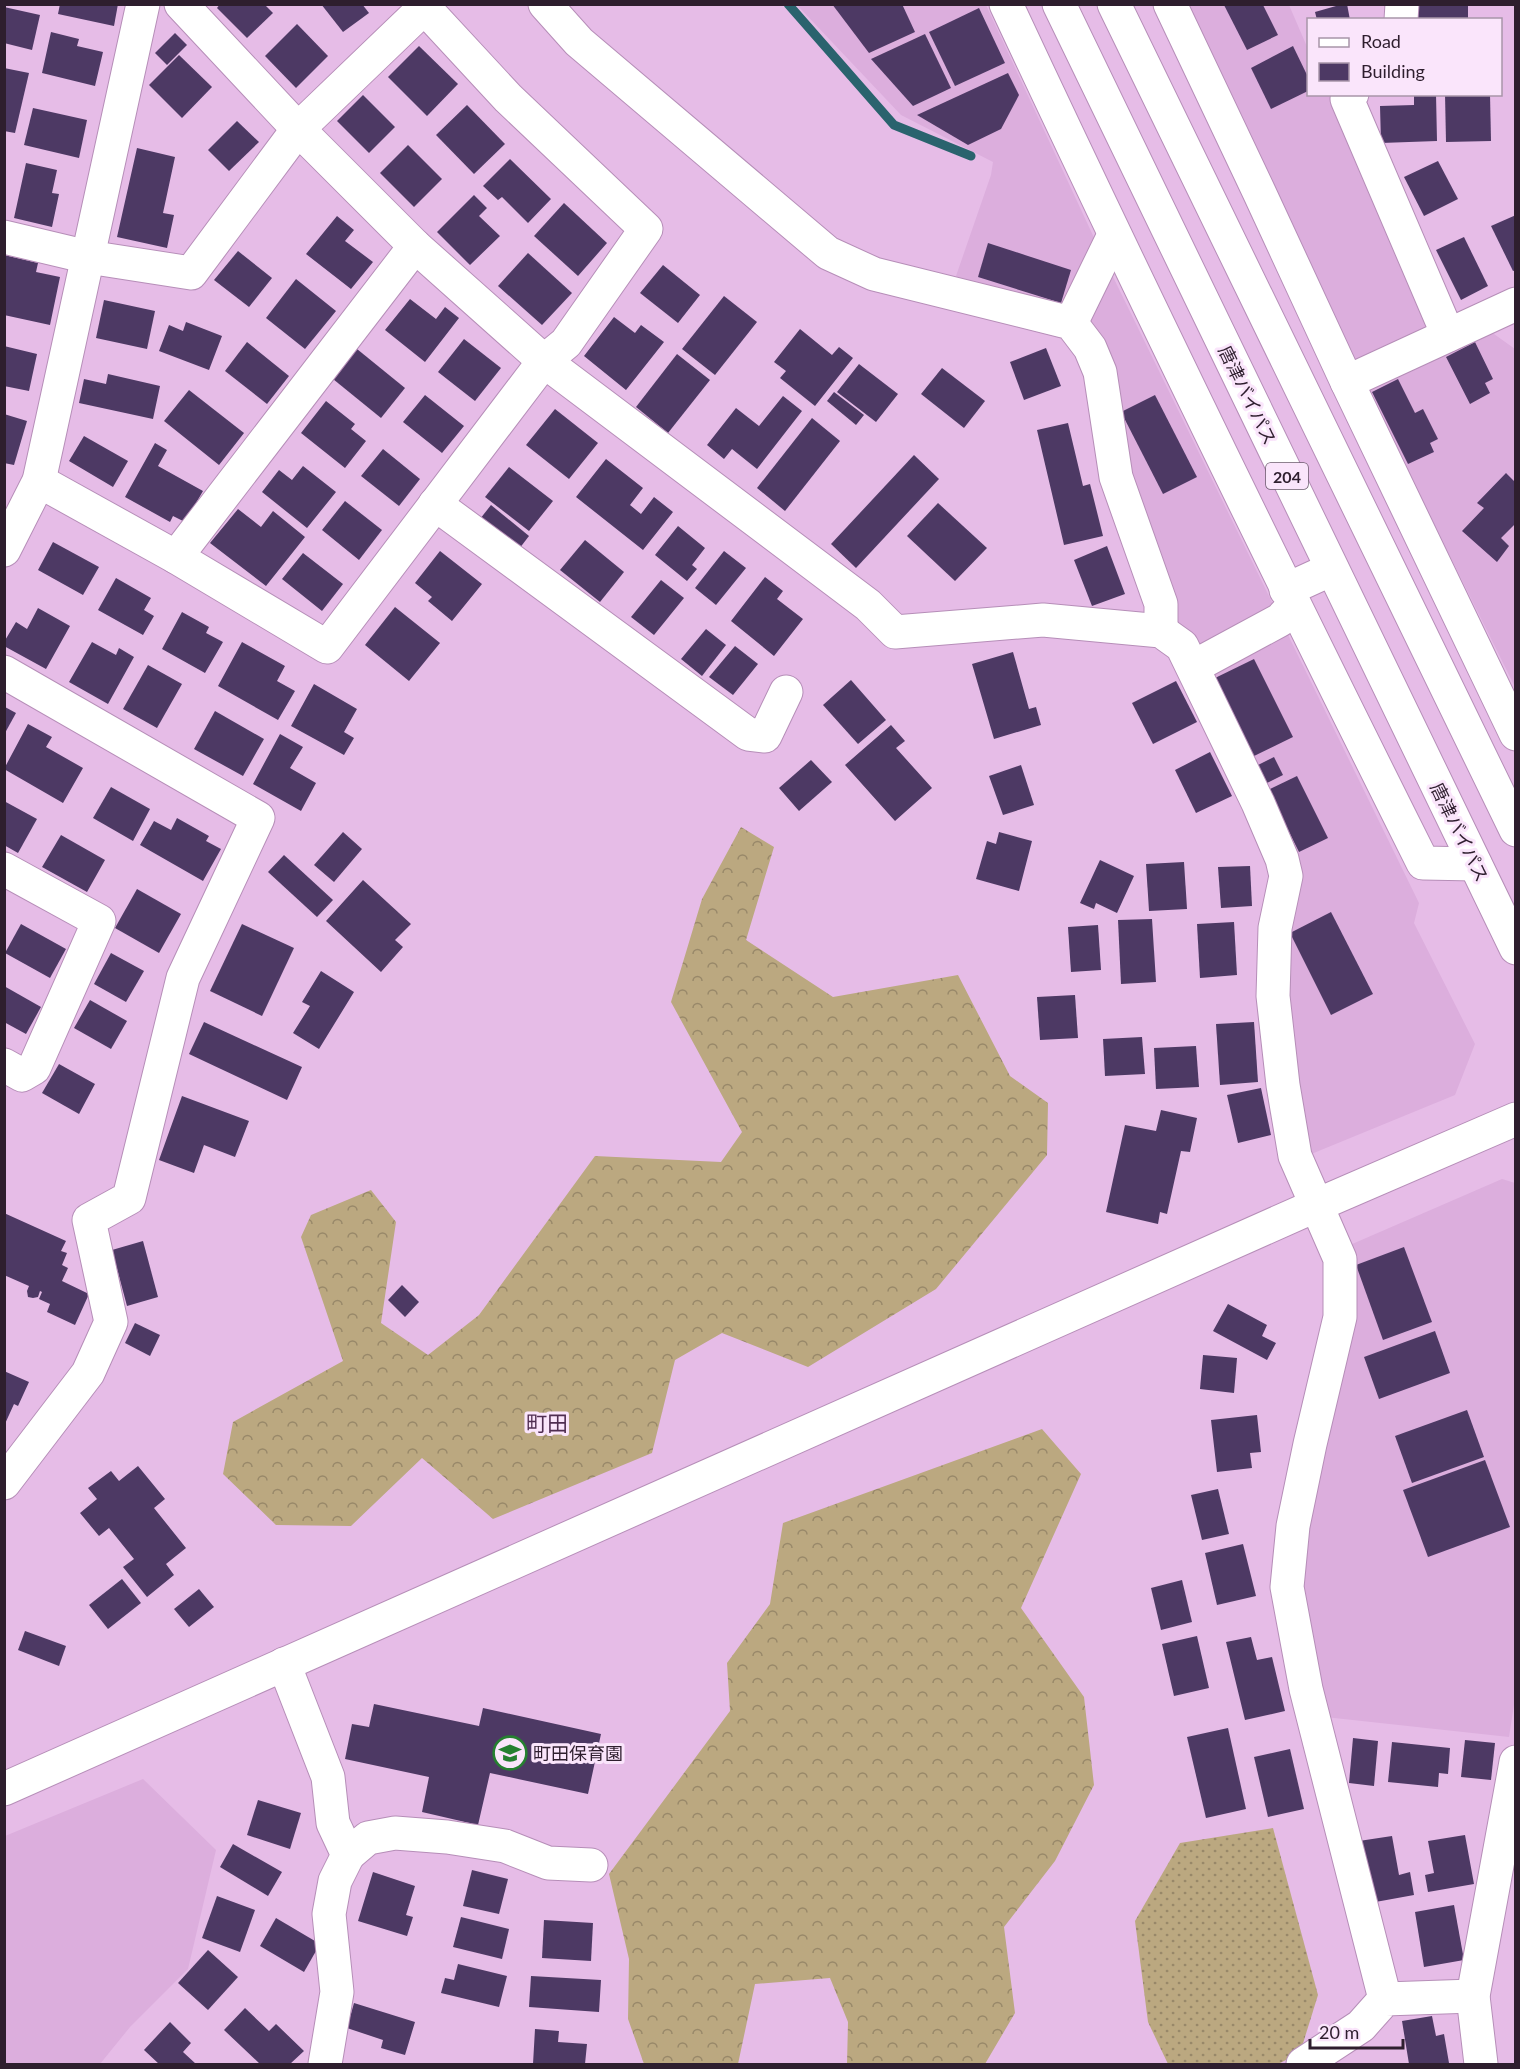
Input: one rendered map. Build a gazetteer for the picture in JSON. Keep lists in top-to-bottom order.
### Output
{
  "streets": {
    "main road": ["唐津バイパス", "204"]
  },
  "districts": ["町田"],
  "places": {
    "school or university": ["町田保育園"]
  },
  "legend": ["Road", "Building"],
  "scale_bar": "20 m"
}
